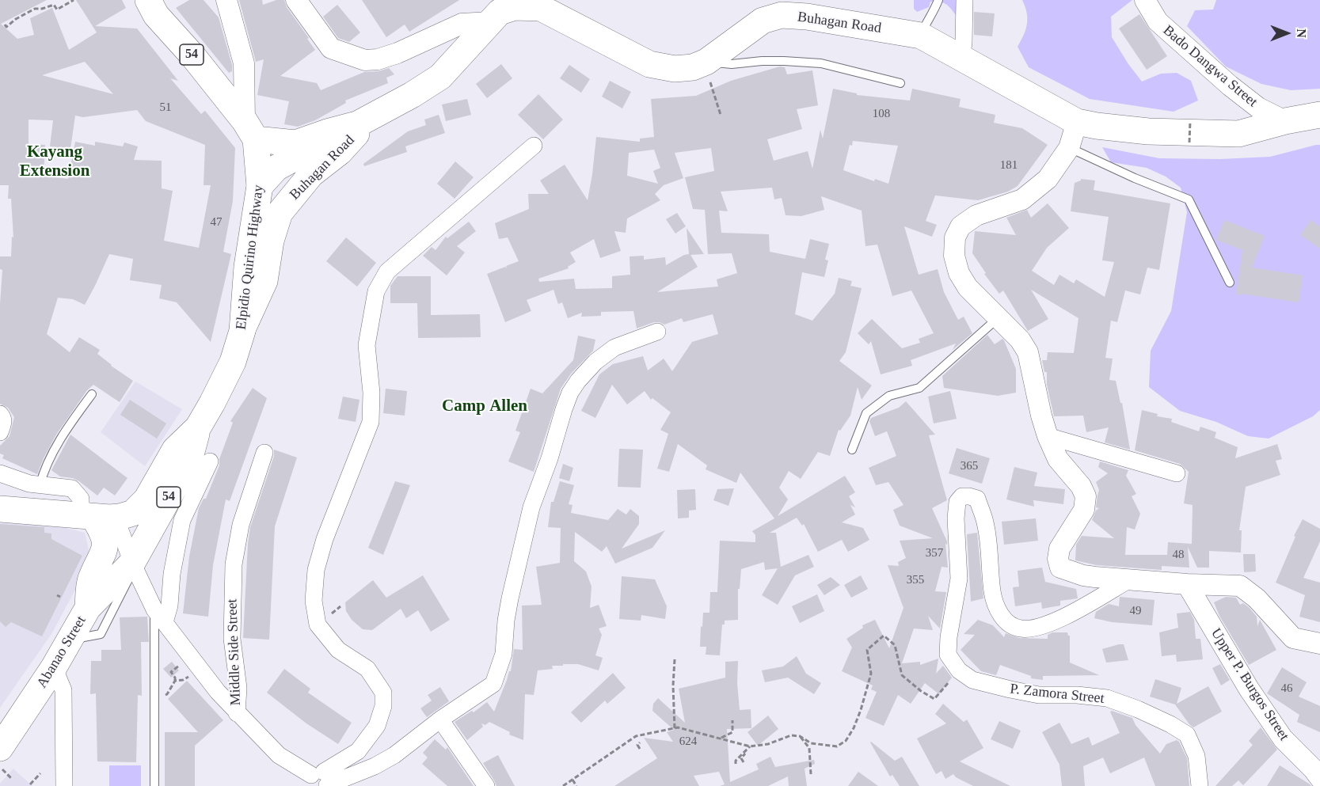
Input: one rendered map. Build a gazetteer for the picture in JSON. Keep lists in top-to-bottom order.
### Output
{
  "streets": {
    "main road": [
      "Buhagan Road",
      "54",
      "Elpidio Quirino Highway",
      "Abanao Street"
    ],
    "street": [
      "Bado Dangwa Street",
      "Middle Side Street",
      "Upper P. Burgos Street",
      "P. Zamora Street"
    ]
  },
  "crossings": [
    ["Buhagan Road", "Bado Dangwa Street"],
    ["Buhagan Road", "Elpidio Quirino Highway"],
    ["54", "Elpidio Quirino Highway"],
    ["Elpidio Quirino Highway", "Abanao Street"]
  ],
  "districts": ["Kayang Extension", "Camp Allen"],
  "house_numbers": [
    "51",
    "108",
    "181",
    "47",
    "365",
    "357",
    "48",
    "355",
    "49",
    "46",
    "624"
  ],
  "north": "right"
}
